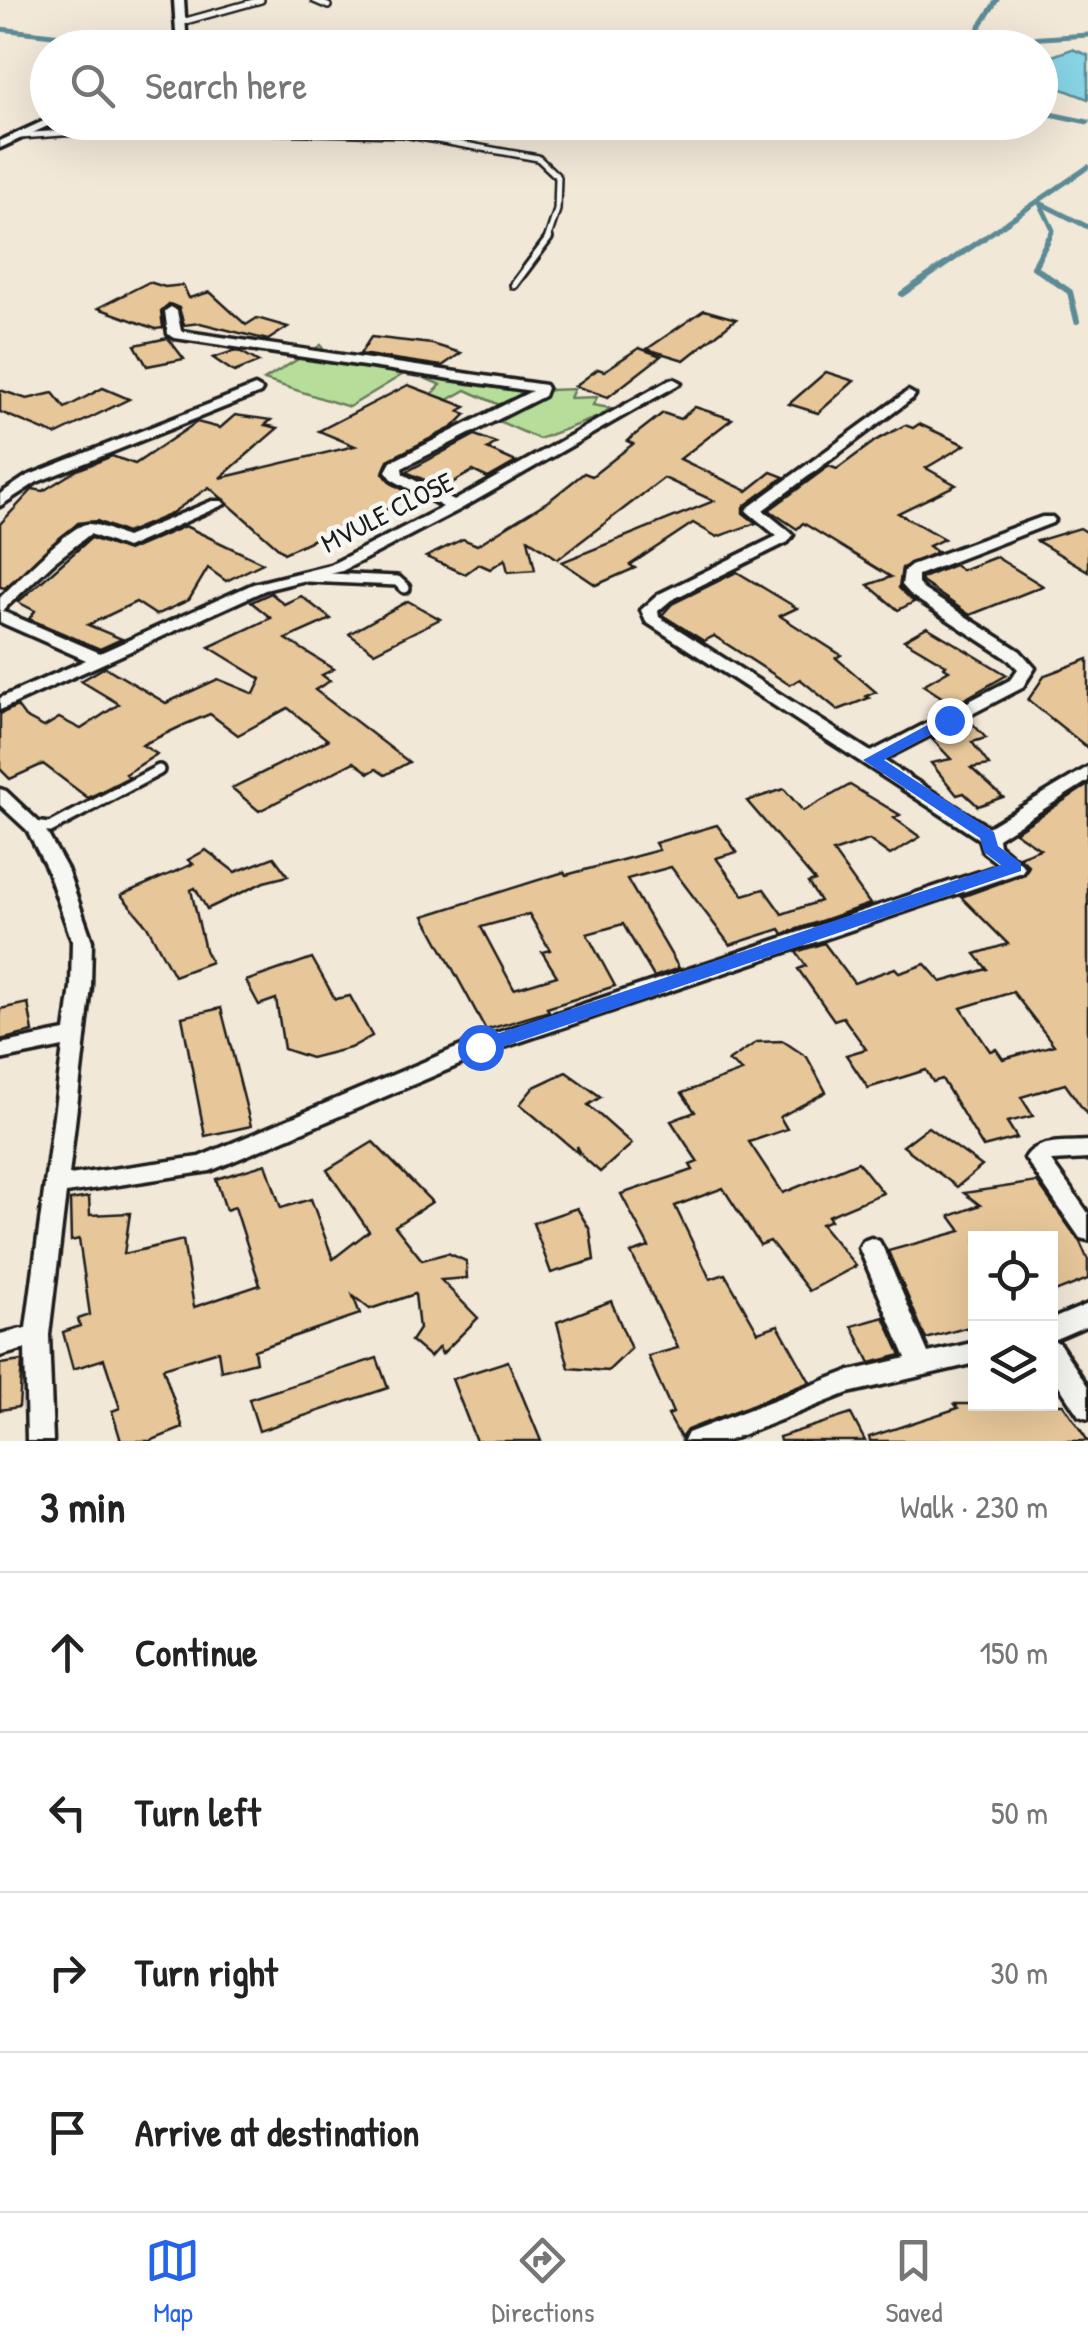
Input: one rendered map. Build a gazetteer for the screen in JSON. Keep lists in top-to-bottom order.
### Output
{
  "streets": {
    "street": ["MVULE CLOSE"]
  },
  "page": {
    "search": "Search here",
    "heading": ["3 min", "Walk · 230 m"],
    "list": [
      ["Continue", "150 m"],
      ["Turn left", "50 m"],
      ["Turn right", "30 m"],
      "Arrive at destination"
    ],
    "nav": ["Map", "Directions", "Saved"]
  }
}
